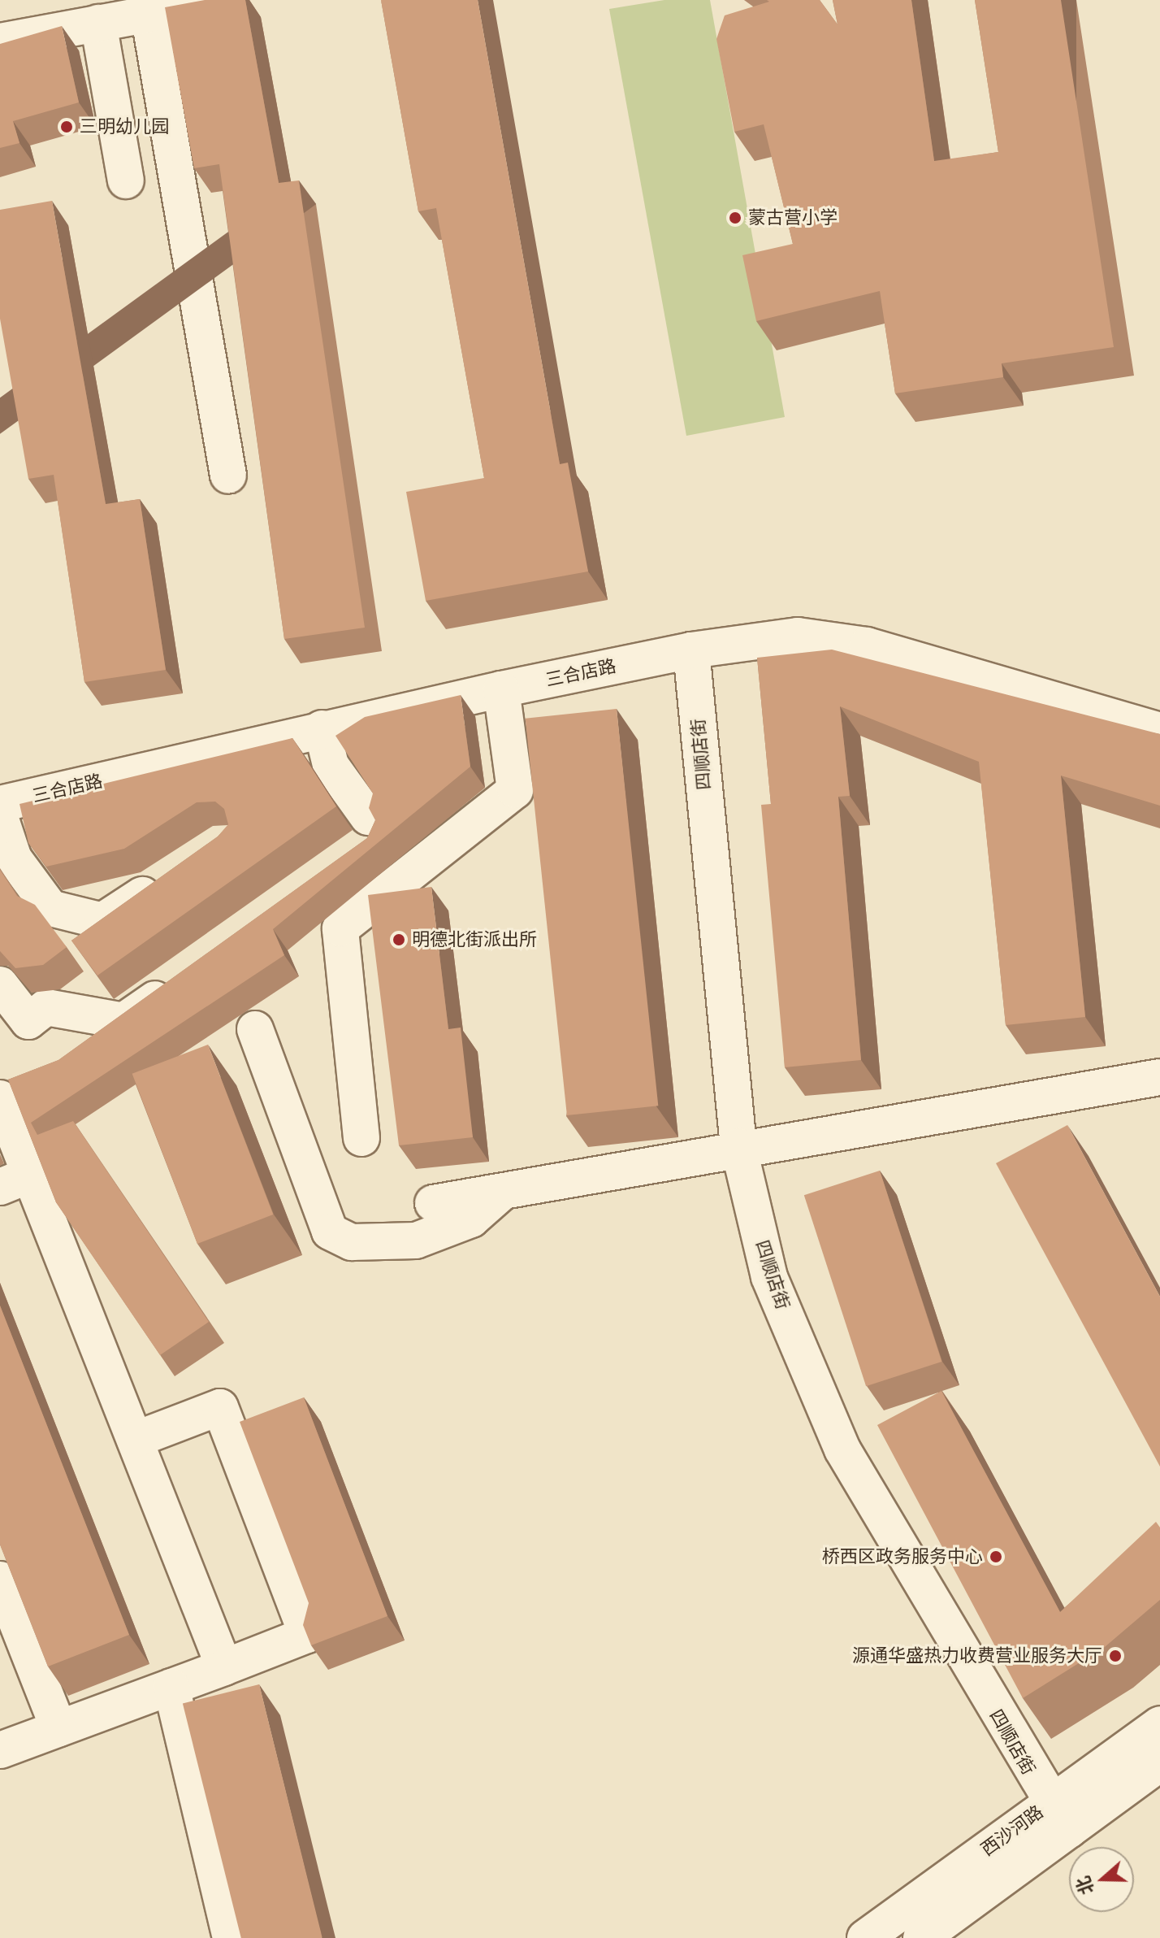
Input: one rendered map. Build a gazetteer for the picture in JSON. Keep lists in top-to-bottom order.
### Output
{
  "streets": {
    "street": ["三合店路", "四顺店街", "西沙河路"]
  },
  "crossings": [
    ["三合店路", "四顺店街"],
    ["四顺店街", "西沙河路"]
  ],
  "places": [
    "三明幼儿园",
    "蒙古营小学",
    "明德北街派出所",
    "桥西区政务服务中心",
    "源通华盛热力收费营业服务大厅"
  ],
  "north": "left"
}
